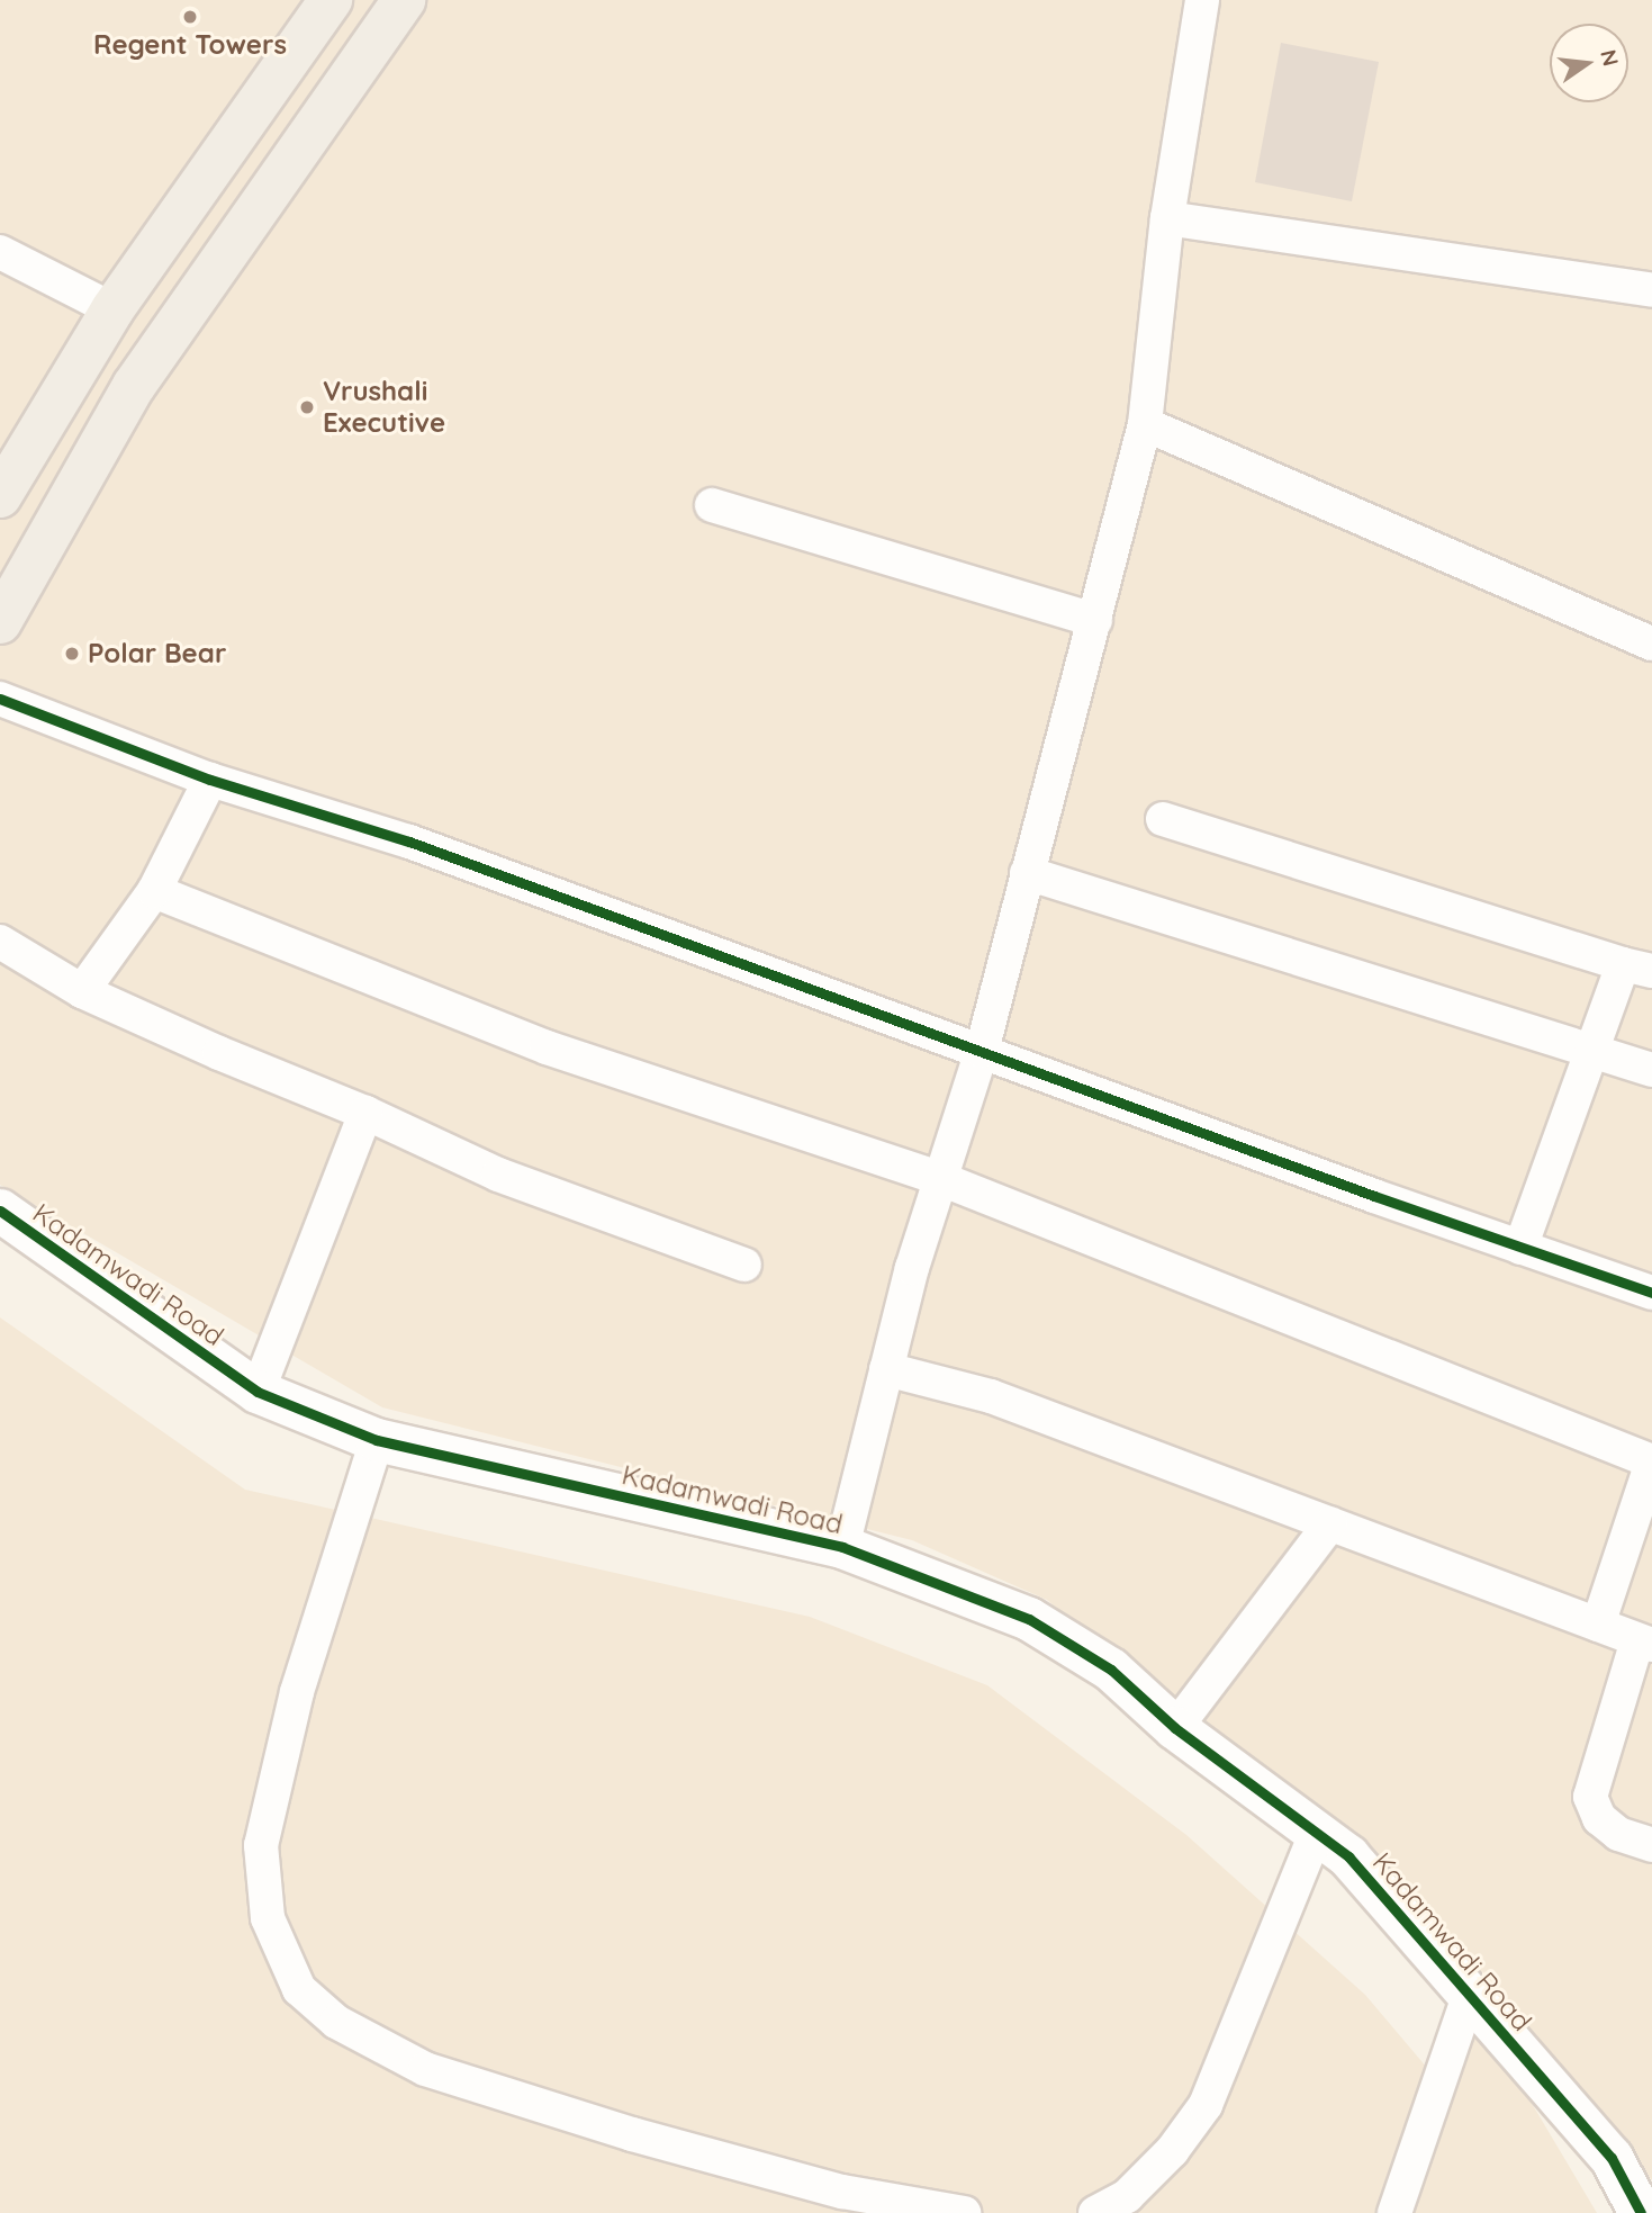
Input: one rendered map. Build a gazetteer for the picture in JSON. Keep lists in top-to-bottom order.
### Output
{
  "streets": {
    "street": ["Kadamwadi Road"]
  },
  "places": ["Regent Towers", "Vrushali Executive", "Polar Bear"],
  "north": "right"
}
